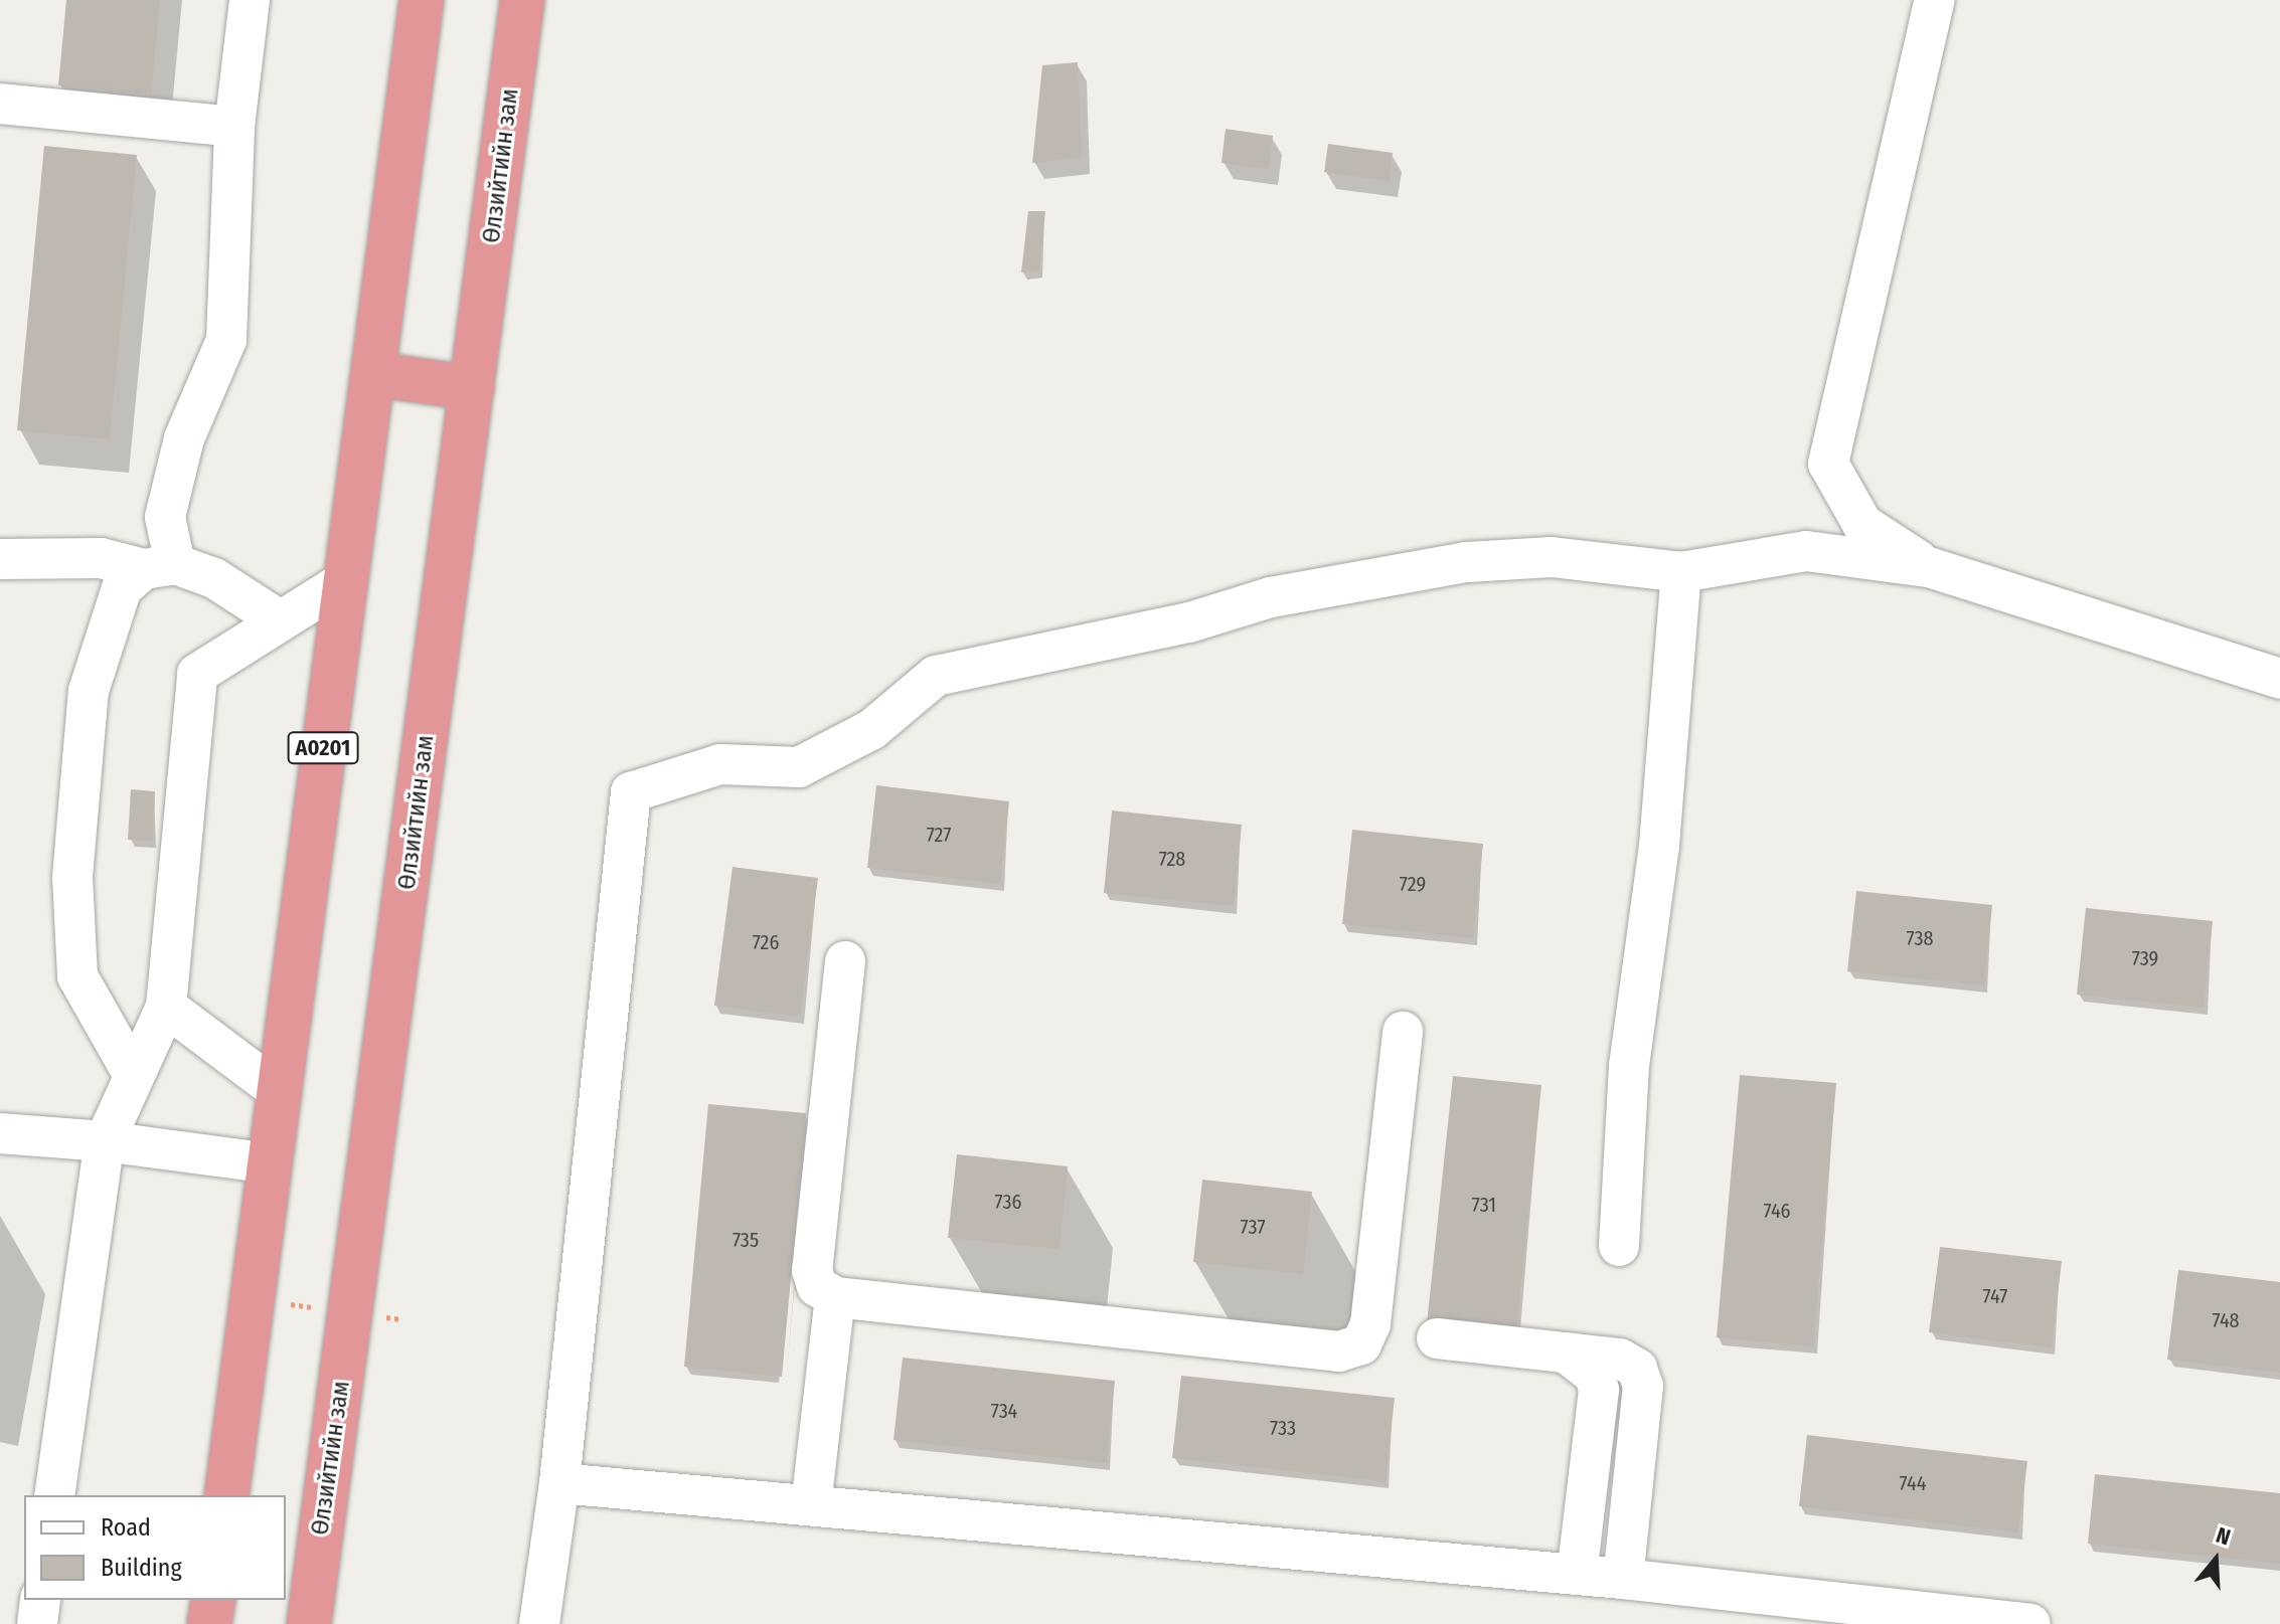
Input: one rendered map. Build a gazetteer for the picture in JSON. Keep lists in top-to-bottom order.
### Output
{
  "streets": {
    "highway": ["Өлзийтийн зам", "A0201"]
  },
  "house_numbers": [
    "727",
    "728",
    "729",
    "738",
    "726",
    "739",
    "736",
    "731",
    "746",
    "737",
    "735",
    "747",
    "748",
    "734",
    "733",
    "744"
  ],
  "legend": ["Road", "Building"],
  "north": "top"
}
